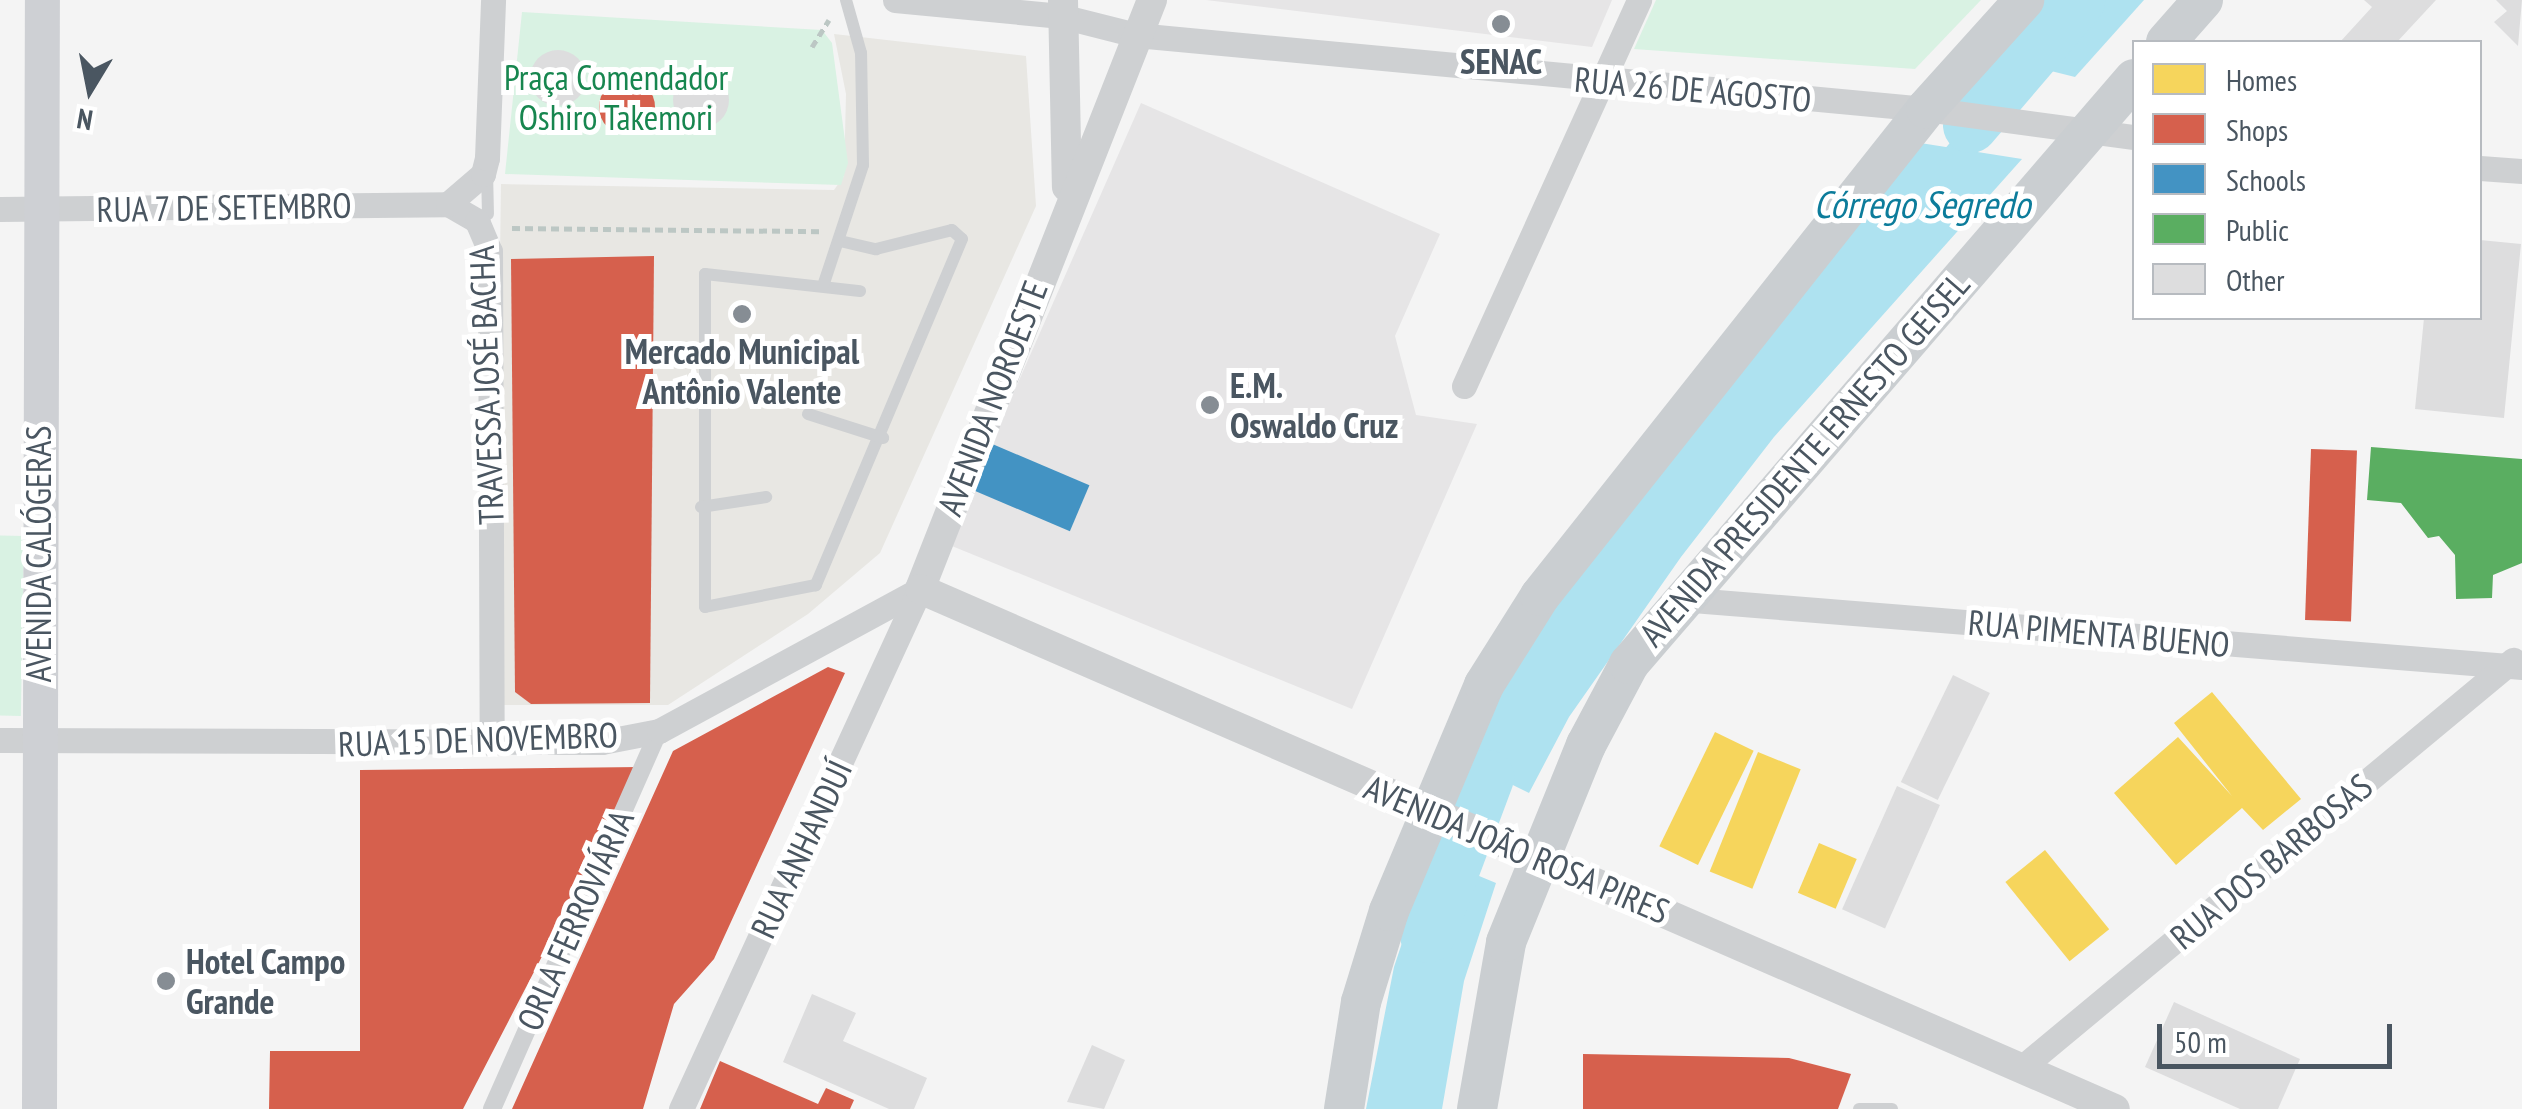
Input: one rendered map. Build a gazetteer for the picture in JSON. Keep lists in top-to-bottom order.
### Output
{
  "streets": {
    "main road": ["AVENIDA PRESIDENTE ERNESTO GEISEL", "AVENIDA CALÓGERAS"],
    "street": [
      "RUA 26 DE AGOSTO",
      "RUA 7 DE SETEMBRO",
      "TRAVESSA JOSÉ BACHA",
      "AVENIDA NOROESTE",
      "RUA PIMENTA BUENO",
      "RUA 15 DE NOVEMBRO",
      "RUA ANHANDUÍ",
      "AVENIDA JOÃO ROSA PIRES",
      "RUA DOS BARBOSAS",
      "ORLA FERROVIÁRIA"
    ]
  },
  "crossings": [
    ["RUA 26 DE AGOSTO", "AVENIDA NOROESTE"],
    ["RUA 26 DE AGOSTO", "AVENIDA PRESIDENTE ERNESTO GEISEL"],
    ["RUA 7 DE SETEMBRO", "TRAVESSA JOSÉ BACHA"],
    ["RUA 7 DE SETEMBRO", "AVENIDA CALÓGERAS"],
    ["TRAVESSA JOSÉ BACHA", "RUA 15 DE NOVEMBRO"],
    ["AVENIDA NOROESTE", "RUA 15 DE NOVEMBRO"],
    ["AVENIDA NOROESTE", "RUA ANHANDUÍ"],
    ["AVENIDA NOROESTE", "AVENIDA JOÃO ROSA PIRES"],
    ["AVENIDA PRESIDENTE ERNESTO GEISEL", "RUA PIMENTA BUENO"],
    ["AVENIDA PRESIDENTE ERNESTO GEISEL", "AVENIDA JOÃO ROSA PIRES"],
    ["AVENIDA CALÓGERAS", "RUA 15 DE NOVEMBRO"],
    ["RUA PIMENTA BUENO", "RUA DOS BARBOSAS"],
    ["RUA 15 DE NOVEMBRO", "RUA ANHANDUÍ"],
    ["RUA 15 DE NOVEMBRO", "AVENIDA JOÃO ROSA PIRES"],
    ["RUA 15 DE NOVEMBRO", "ORLA FERROVIÁRIA"],
    ["RUA ANHANDUÍ", "AVENIDA JOÃO ROSA PIRES"],
    ["AVENIDA JOÃO ROSA PIRES", "RUA DOS BARBOSAS"]
  ],
  "water": ["Córrego Segredo"],
  "parks": ["Praça Comendador Oshiro Takemori"],
  "places": [
    "SENAC",
    "Mercado Municipal Antônio Valente",
    "E.M. Oswaldo Cruz",
    "Hotel Campo Grande"
  ],
  "legend": [
    "Homes",
    "Shops",
    "Schools",
    "Public",
    "Other"
  ],
  "scale_bar": "50 m",
  "north": "bottom"
}
